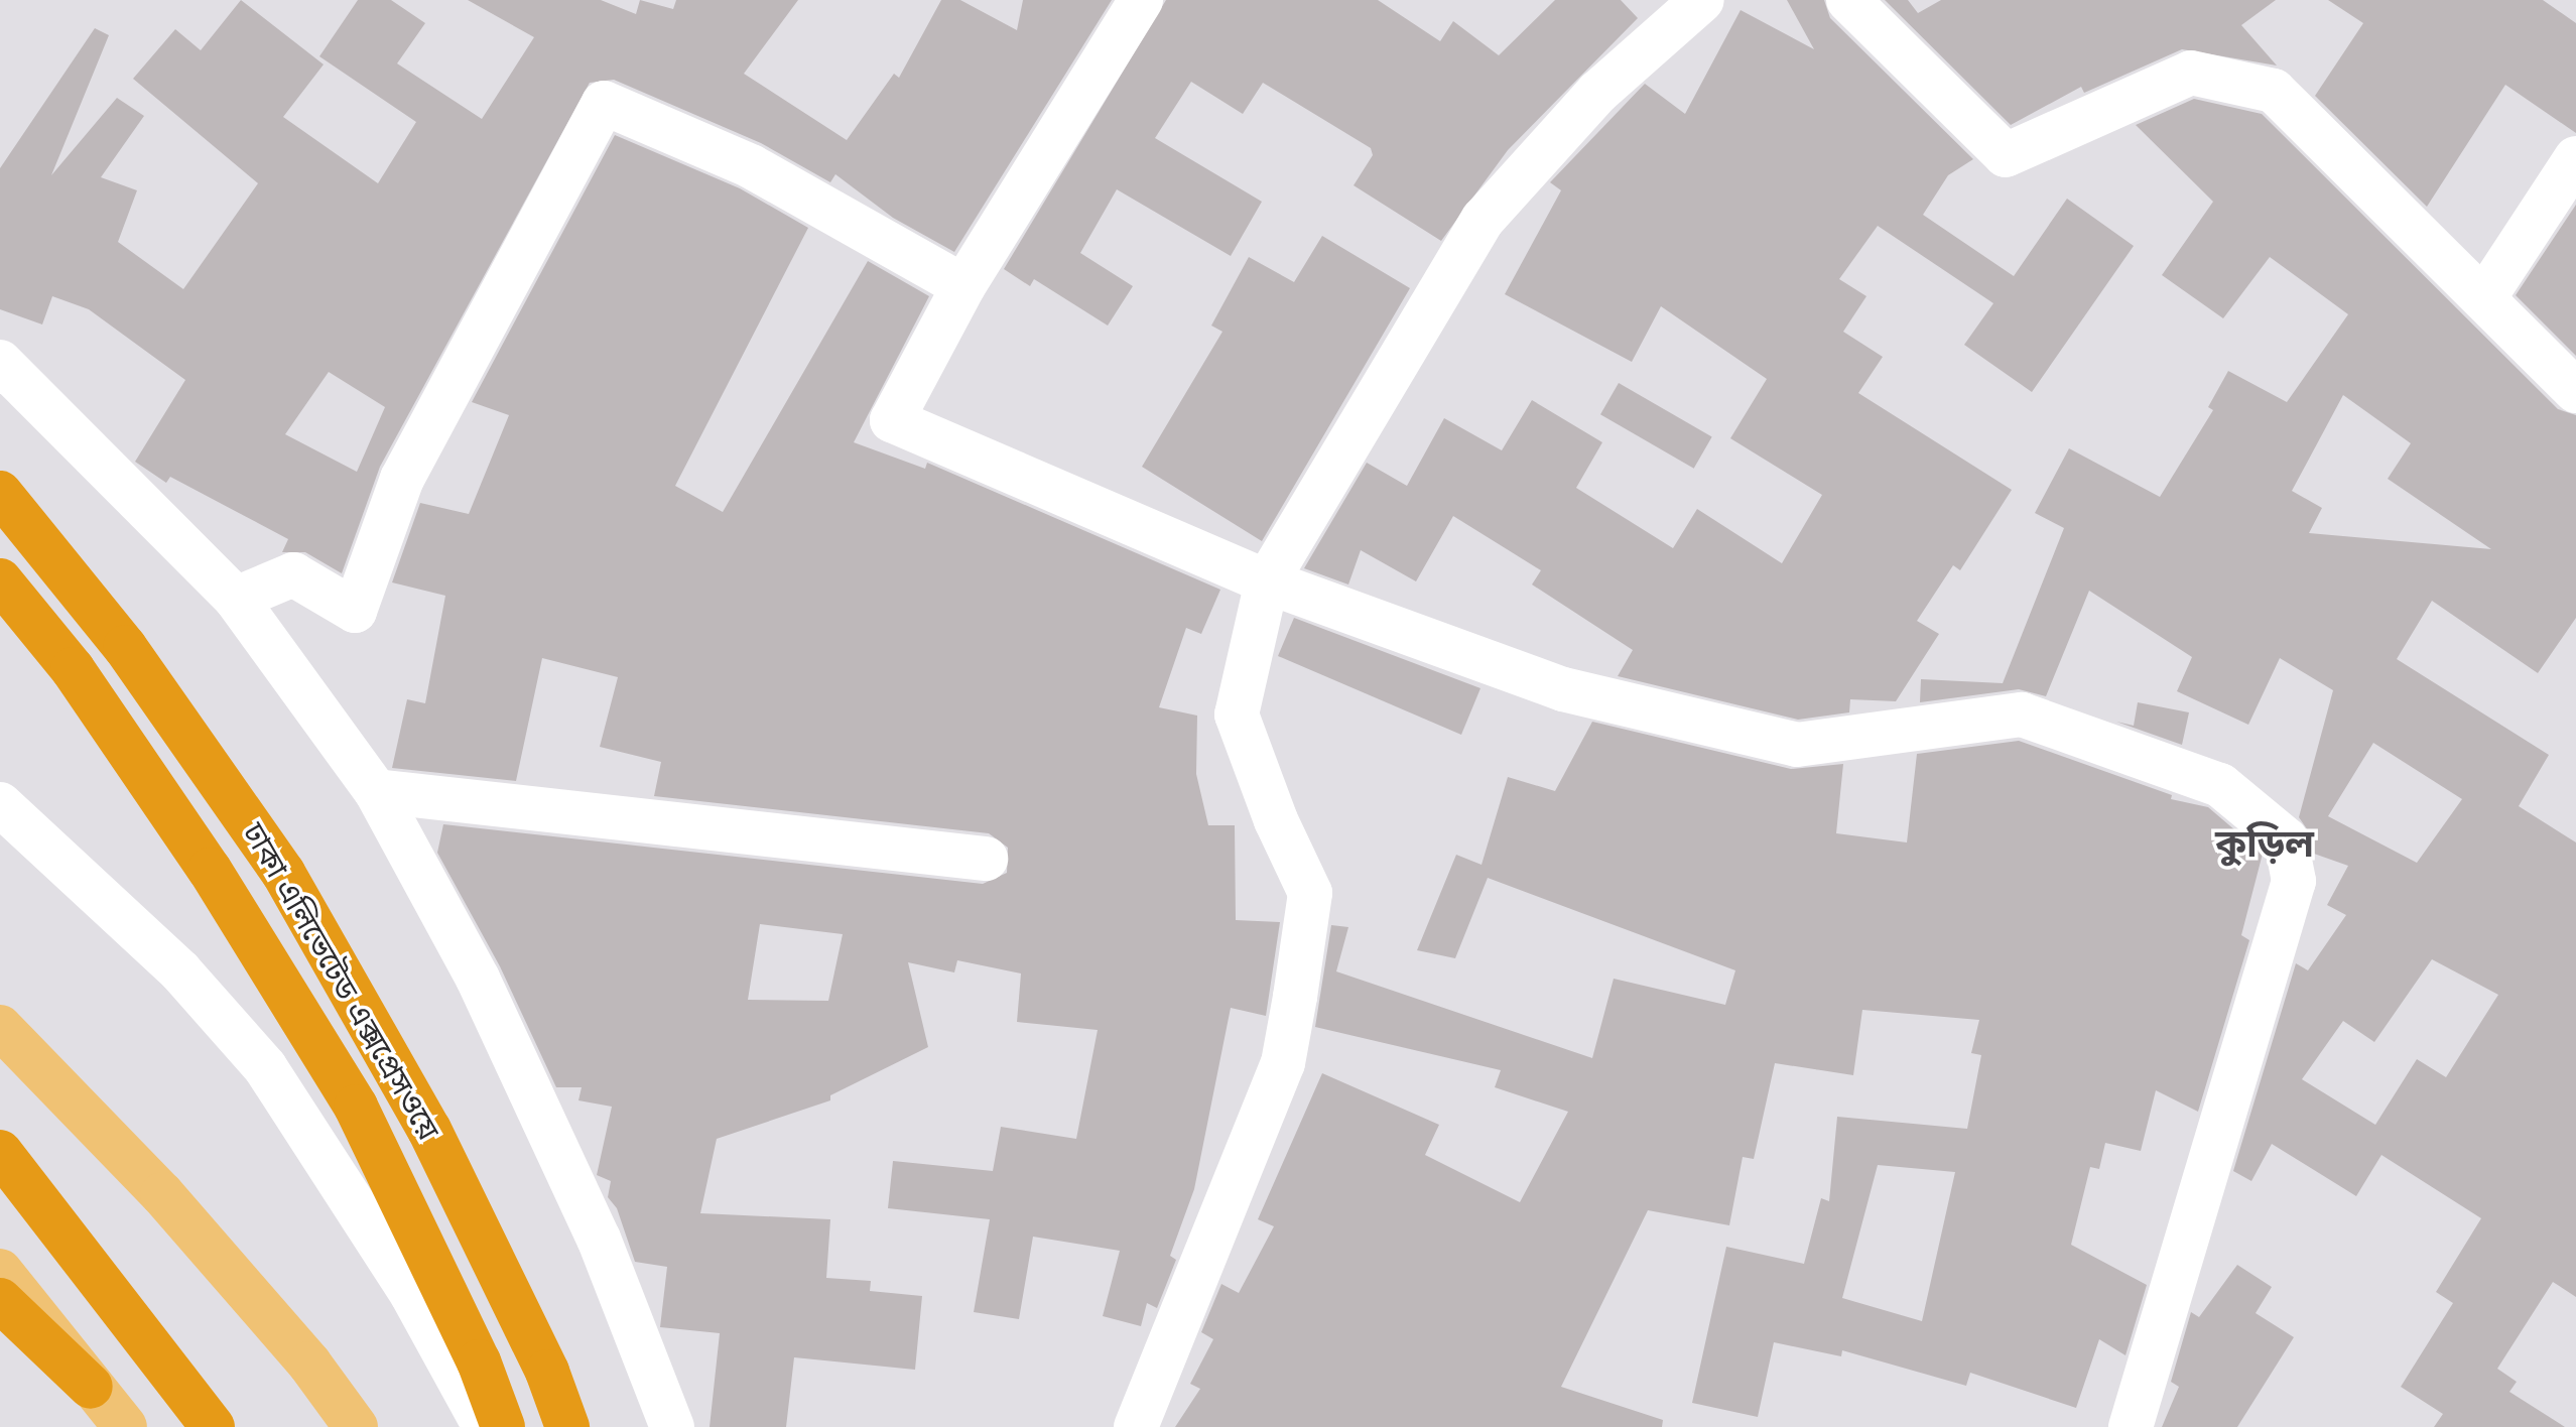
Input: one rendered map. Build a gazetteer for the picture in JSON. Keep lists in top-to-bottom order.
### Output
{
  "streets": {
    "highway": ["ঢাকা এলিভেটেড এক্সপ্রেসওয়ে"]
  },
  "districts": ["কুড়িল"]
}
